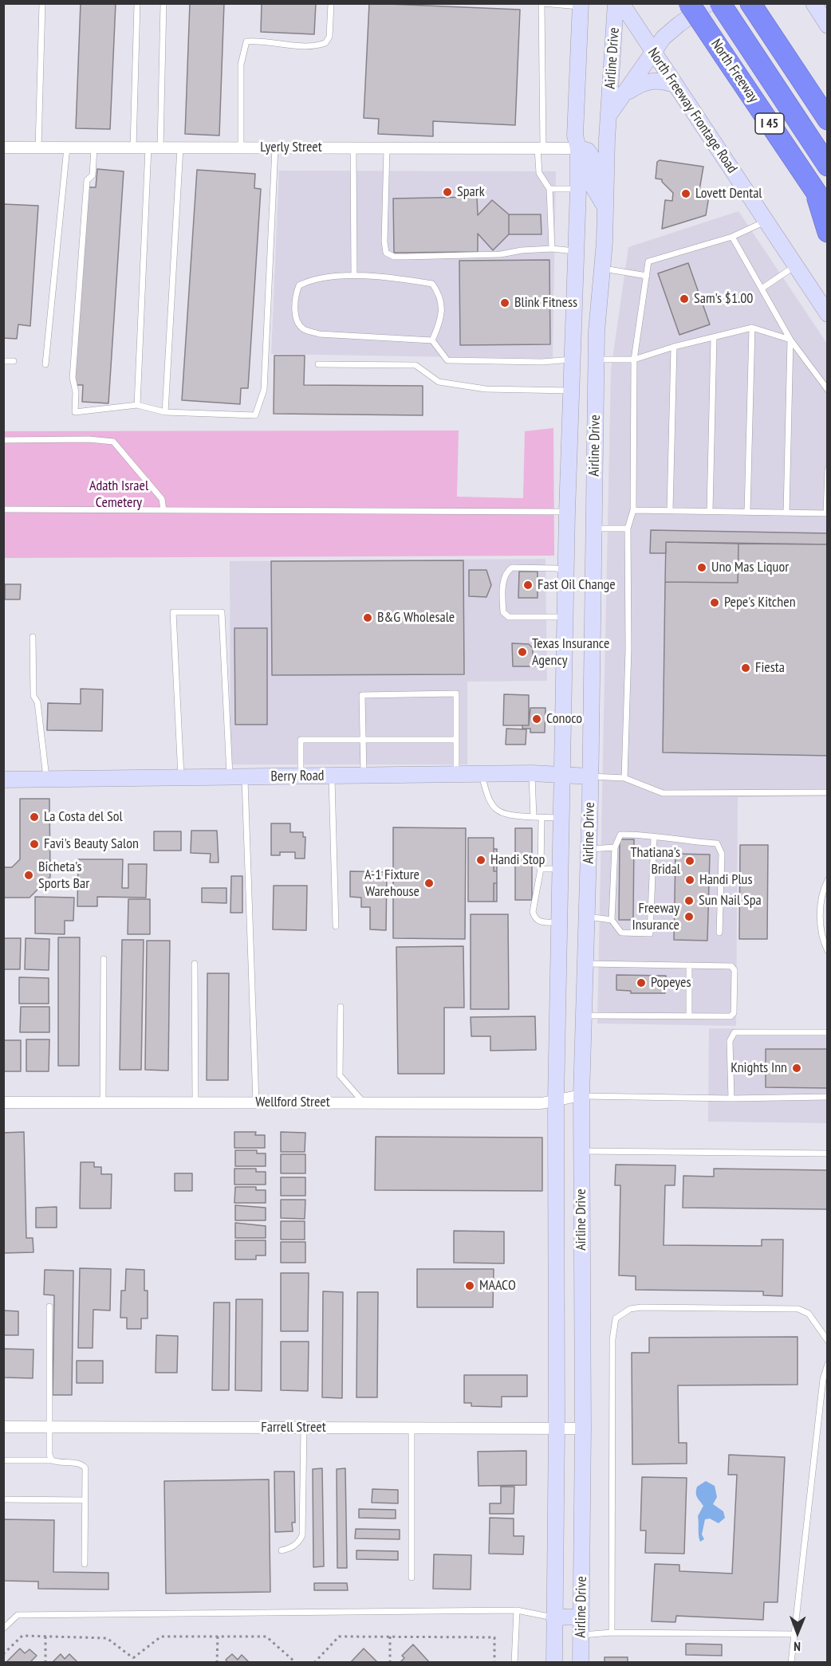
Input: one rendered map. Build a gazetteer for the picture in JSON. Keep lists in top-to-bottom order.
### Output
{
  "streets": {
    "highway": ["North Freeway", "I 45"],
    "main road": ["Airline Drive", "North Freeway Frontage Road", "Berry Road"],
    "street": ["Lyerly Street", "Wellford Street", "Farrell Street"]
  },
  "crossings": [
    ["Airline Drive", "Lyerly Street"],
    ["Airline Drive", "Berry Road"],
    ["Airline Drive", "Wellford Street"],
    ["Airline Drive", "Farrell Street"]
  ],
  "parks": ["Adath Israel Cemetery"],
  "places": [
    "Spark",
    "Lovett Dental",
    "Sam's $1.00",
    "Blink Fitness",
    "Uno Mas Liquor",
    "Fast Oil Change",
    "Pepe's Kitchen",
    "B&G Wholesale",
    "Texas Insurance Agency",
    "Fiesta",
    "Conoco",
    "La Costa del Sol",
    "Favi's Beauty Salon",
    "Handi Stop",
    "Thatiana's Bridal",
    "Bicheta's Sports Bar",
    "Handi Plus",
    "A-1 Fixture Warehouse",
    "Sun Nail Spa",
    "Freeway Insurance",
    "Popeyes",
    "Knights Inn",
    "MAACO"
  ],
  "north": "bottom"
}
